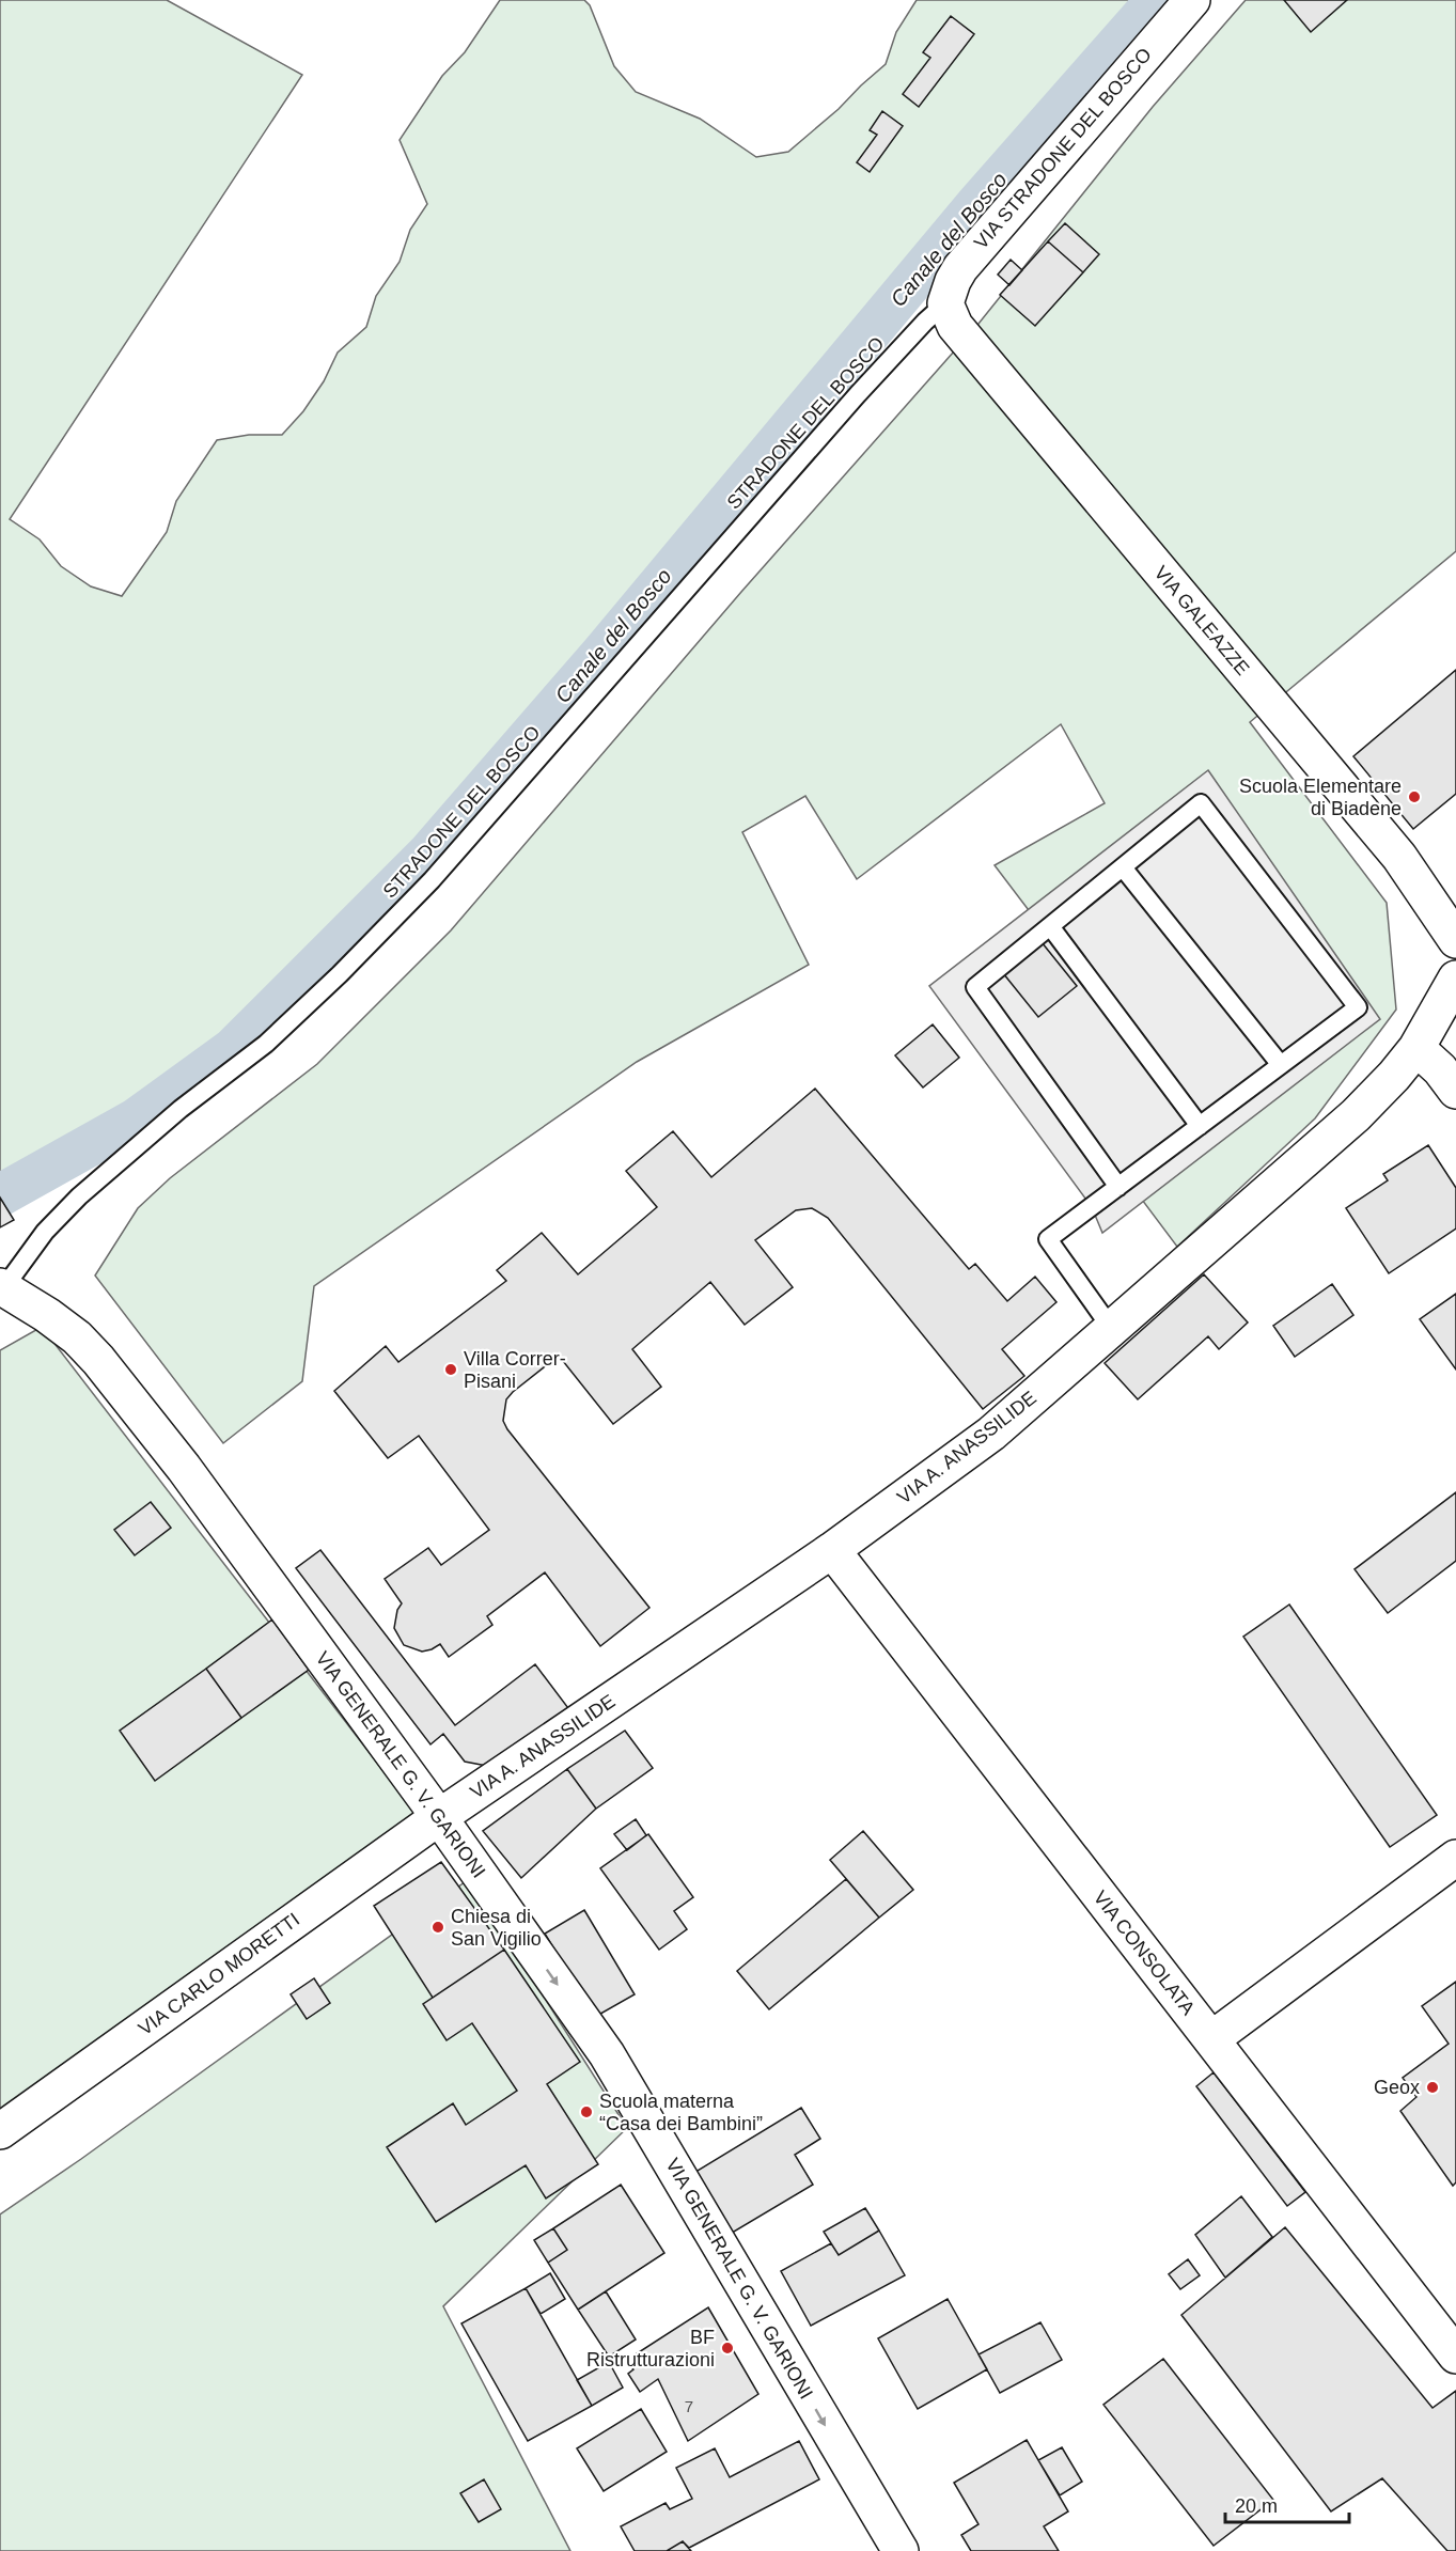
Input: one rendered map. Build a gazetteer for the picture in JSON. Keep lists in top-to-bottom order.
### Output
{
  "streets": {
    "street": [
      "VIA STRADONE DEL BOSCO",
      "VIA GALEAZZE",
      "VIA A. ANASSILIDE",
      "VIA GENERALE G. V. GARIONI",
      "VIA CONSOLATA",
      "VIA CARLO MORETTI"
    ],
    "lane": ["STRADONE DEL BOSCO"]
  },
  "crossings": [
    ["VIA STRADONE DEL BOSCO", "STRADONE DEL BOSCO"],
    ["VIA STRADONE DEL BOSCO", "VIA GALEAZZE"],
    ["STRADONE DEL BOSCO", "VIA GALEAZZE"],
    ["STRADONE DEL BOSCO", "VIA GENERALE G. V. GARIONI"],
    ["VIA A. ANASSILIDE", "VIA GENERALE G. V. GARIONI"],
    ["VIA A. ANASSILIDE", "VIA CONSOLATA"],
    ["VIA A. ANASSILIDE", "VIA CARLO MORETTI"],
    ["VIA GENERALE G. V. GARIONI", "VIA CARLO MORETTI"]
  ],
  "one_way": ["VIA GENERALE G. V. GARIONI"],
  "water": ["Canale del Bosco"],
  "places": [
    "Scuola Elementare di Biadene",
    "Villa Correr- Pisani",
    "Chiesa di San Vigilio",
    "Geox",
    "Scuola materna “Casa dei Bambini”",
    "BF Ristrutturazioni"
  ],
  "house_numbers": ["7"],
  "scale_bar": "20 m"
}
